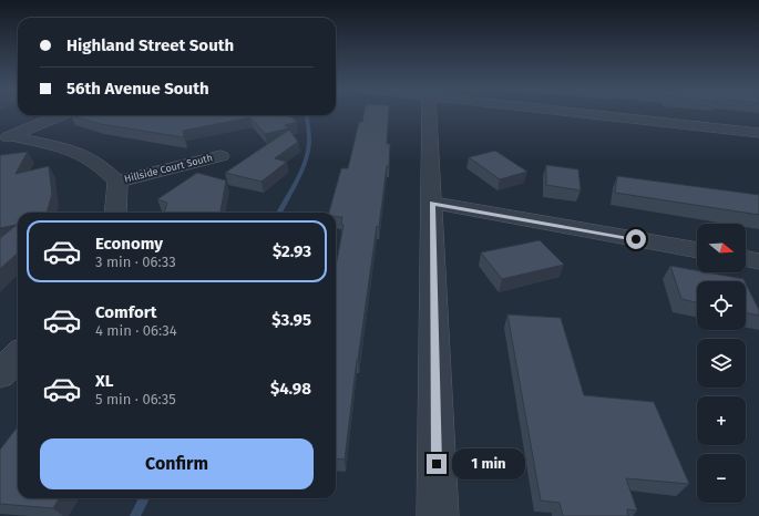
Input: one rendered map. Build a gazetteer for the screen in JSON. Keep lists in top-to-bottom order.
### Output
{
  "streets": {
    "street": ["Hillside Court South"]
  },
  "north": "right",
  "page": {
    "banner": ["Highland Street South", "56th Avenue South"],
    "list": [
      {
        "name": "Economy",
        "note": "3 min · 06:33",
        "value": "$2.93"
      },
      {
        "name": "Comfort",
        "note": "4 min · 06:34",
        "value": "$3.95"
      },
      {
        "name": "XL",
        "note": "5 min · 06:35",
        "value": "$4.98"
      }
    ],
    "map_buttons": ["+", "−"],
    "buttons": "Confirm",
    "bubble": "1 min"
  }
}
